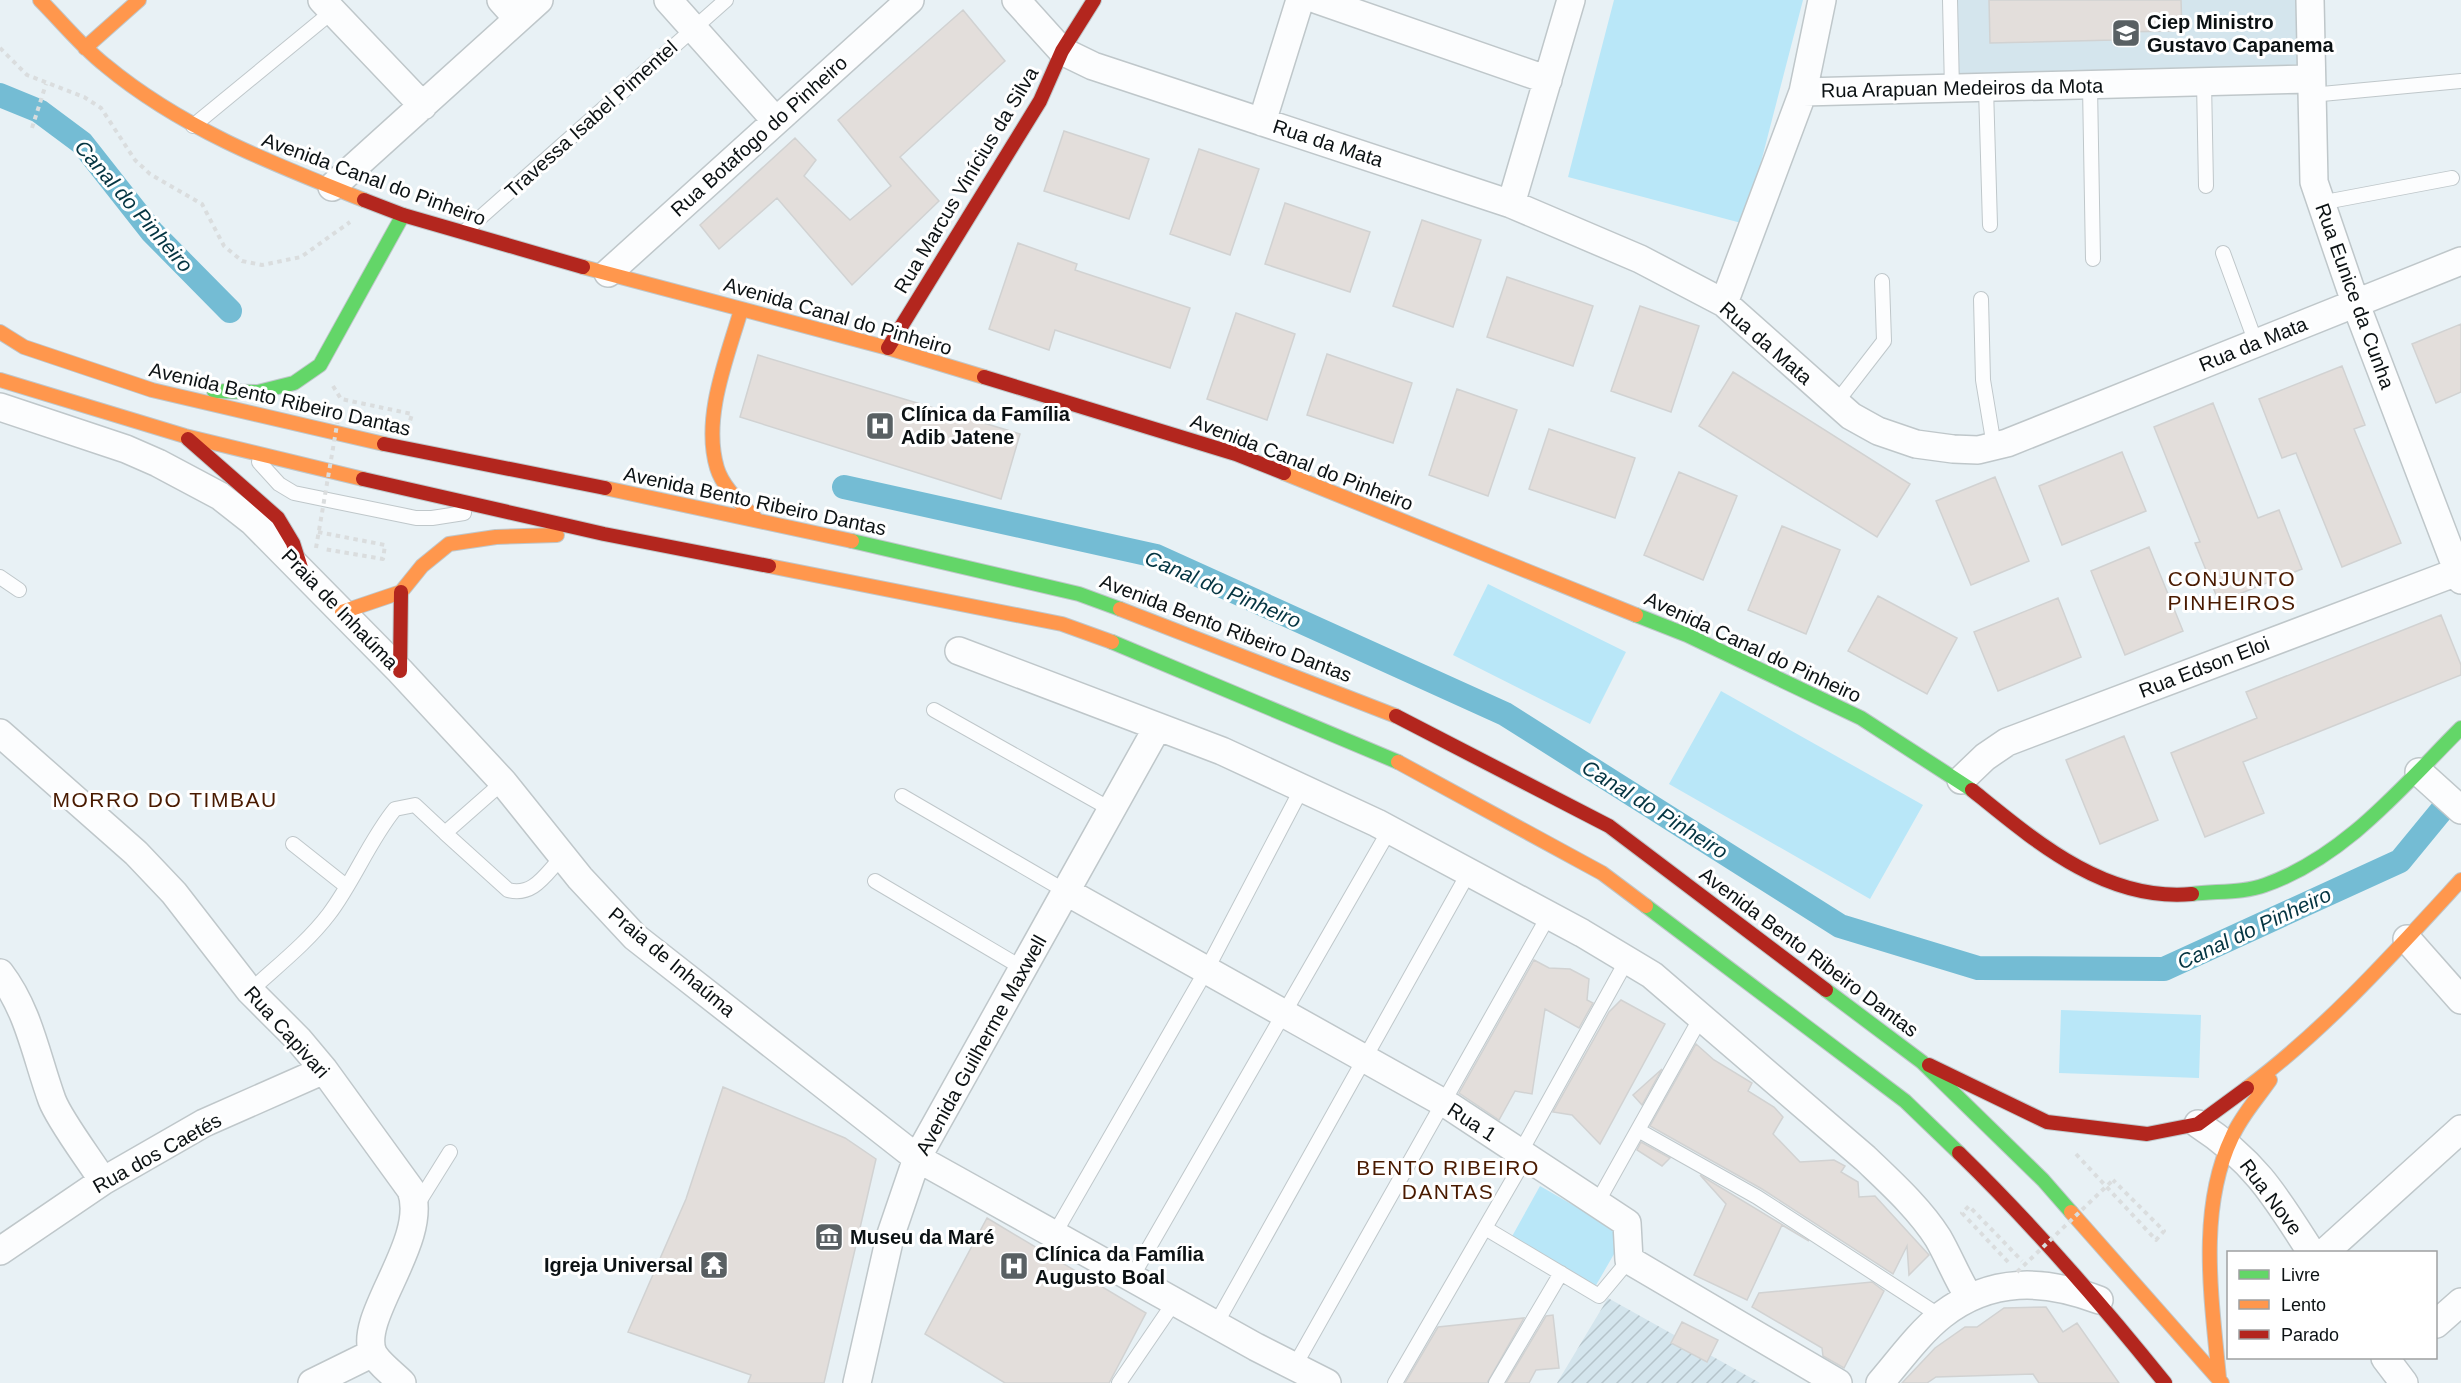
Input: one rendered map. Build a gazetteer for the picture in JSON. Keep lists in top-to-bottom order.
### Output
{
  "streets": {
    "main road": ["Avenida Canal do Pinheiro", "Rua Marcus Vinícius da Silva", "Avenida Bento Ribeiro Dantas"],
    "street": [
      "Rua Arapuan Medeiros da Mota",
      "Rua Botafogo do Pinheiro",
      "Rua da Mata",
      "Rua Eunice da Cunha",
      "Praia de Inhaúma",
      "Rua Edson Eloi",
      "Rua Capivari",
      "Avenida Guilherme Maxwell",
      "Rua 1",
      "Rua dos Caetés",
      "Rua Nove"
    ],
    "lane": ["Travessa Isabel Pimentel"]
  },
  "crossings": [
    ["Rua Arapuan Medeiros da Mota", "Rua da Mata"],
    ["Rua Arapuan Medeiros da Mota", "Rua Eunice da Cunha"],
    ["Travessa Isabel Pimentel", "Avenida Canal do Pinheiro"],
    ["Rua Botafogo do Pinheiro", "Avenida Canal do Pinheiro"],
    ["Rua da Mata", "Rua Marcus Vinícius da Silva"],
    ["Rua da Mata", "Rua Eunice da Cunha"],
    ["Avenida Canal do Pinheiro", "Rua Marcus Vinícius da Silva"],
    ["Avenida Canal do Pinheiro", "Rua Edson Eloi"],
    ["Rua Eunice da Cunha", "Rua Edson Eloi"],
    ["Praia de Inhaúma", "Avenida Guilherme Maxwell"],
    ["Rua Capivari", "Rua dos Caetés"],
    ["Avenida Guilherme Maxwell", "Rua 1"]
  ],
  "districts": ["CONJUNTO PINHEIROS", "MORRO DO TIMBAU", "BENTO RIBEIRO DANTAS"],
  "water": ["Canal do Pinheiro"],
  "places": {
    "school or university": ["Ciep Ministro Gustavo Capanema"],
    "hospital": ["Clínica da Família Adib Jatene", "Clínica da Família Augusto Boal"],
    "museum": ["Museu da Maré"],
    "temple": ["Igreja Universal"]
  },
  "legend": ["Livre", "Lento", "Parado"]
}
